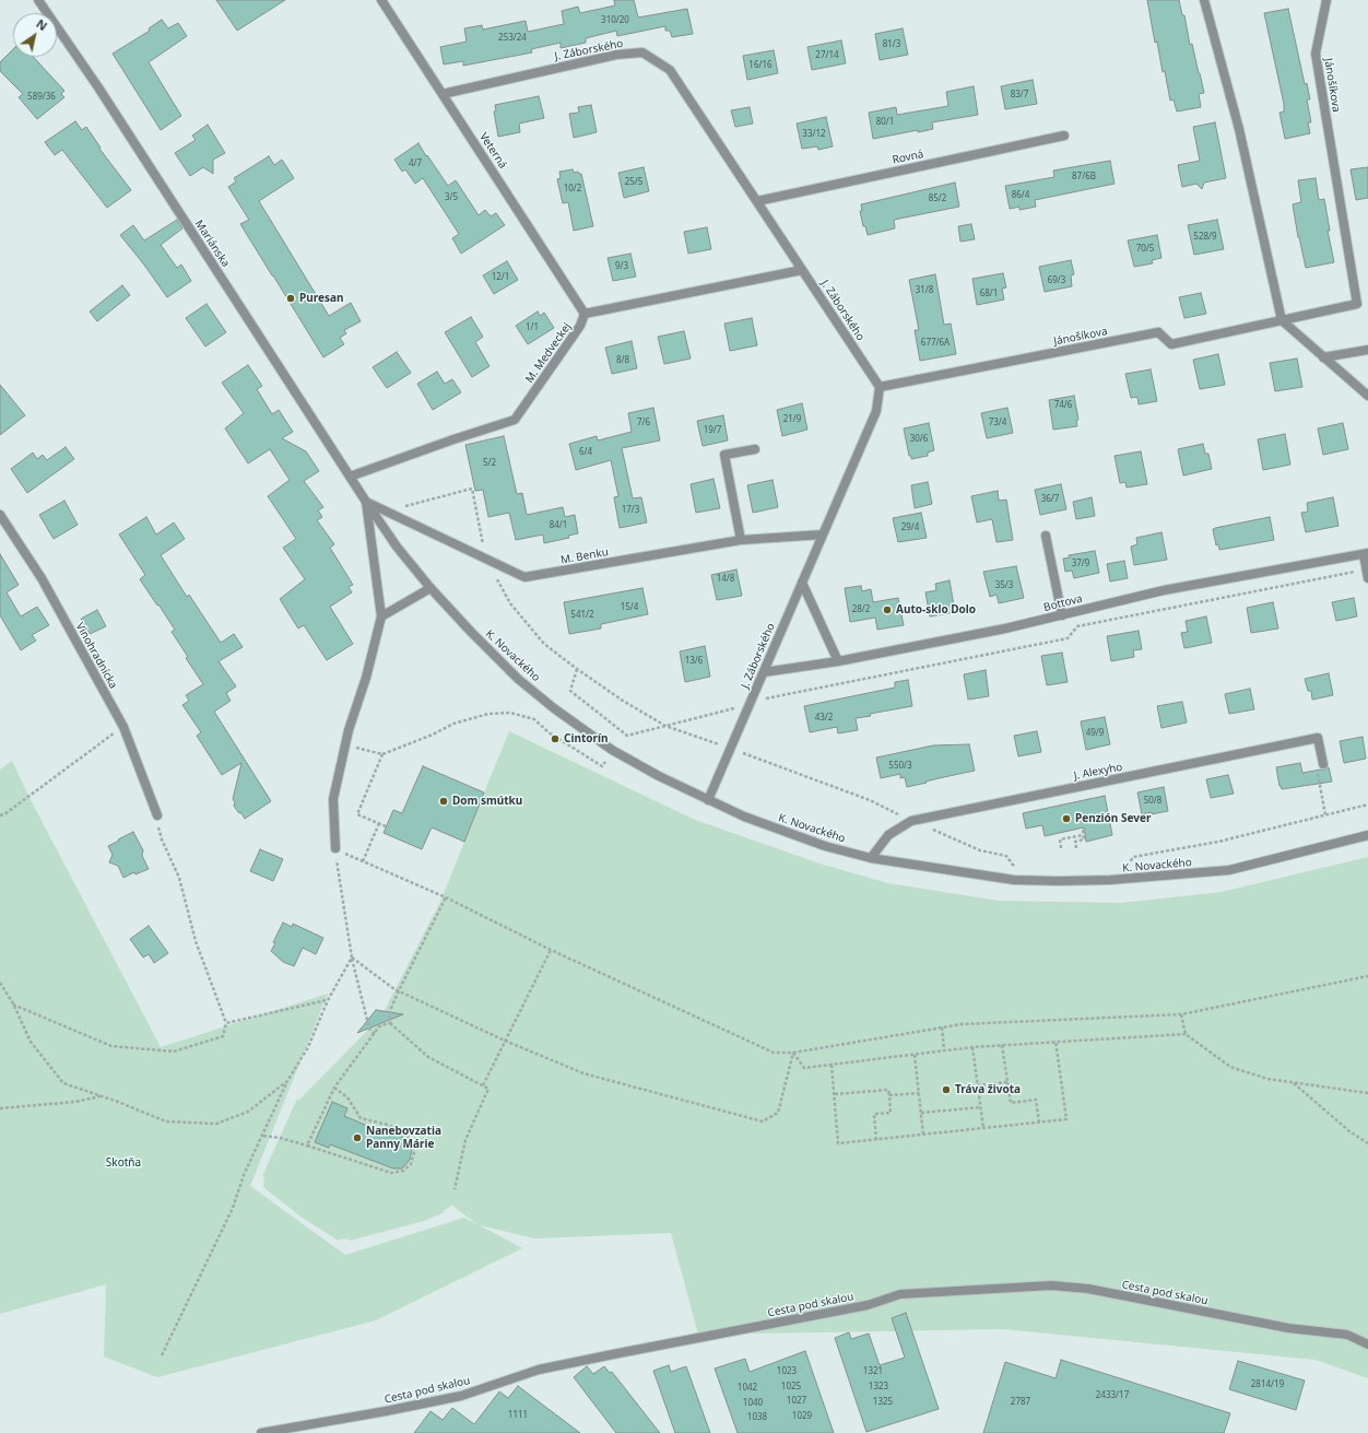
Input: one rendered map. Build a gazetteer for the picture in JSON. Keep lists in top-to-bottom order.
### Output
{
  "streets": {
    "street": [
      "J. Záborského",
      "Jánošíkova",
      "Veterná",
      "Rovná",
      "Mariánska",
      "M. Medveckej",
      "M. Benku",
      "Bottova",
      "Vinohradnícka",
      "K. Novackého",
      "J. Alexyho",
      "Cesta pod skalou"
    ]
  },
  "crossings": [
    ["J. Záborského", "Jánošíkova"],
    ["J. Záborského", "Veterná"],
    ["J. Záborského", "Rovná"],
    ["J. Záborského", "M. Benku"],
    ["J. Záborského", "Bottova"],
    ["J. Záborského", "K. Novackého"],
    ["Veterná", "M. Medveckej"],
    ["Mariánska", "M. Medveckej"],
    ["Mariánska", "M. Benku"],
    ["Mariánska", "K. Novackého"],
    ["M. Benku", "K. Novackého"],
    ["K. Novackého", "J. Alexyho"]
  ],
  "parks": ["Skotňa"],
  "places": [
    "Puresan",
    "Auto-sklo Dolo",
    "Cintorín",
    "Dom smútku",
    "Penzión Sever",
    "Tráva života",
    "Nanebovzatia Panny Márie"
  ],
  "house_numbers": [
    "310/20",
    "253/24",
    "81/3",
    "27/14",
    "16/16",
    "83/7",
    "589/36",
    "80/1",
    "33/12",
    "4/7",
    "87/6B",
    "25/5",
    "10/2",
    "86/4",
    "3/5",
    "85/2",
    "528/9",
    "70/5",
    "9/3",
    "12/1",
    "69/3",
    "31/8",
    "68/1",
    "1/1",
    "677/6A",
    "8/8",
    "74/6",
    "21/9",
    "7/6",
    "73/4",
    "19/7",
    "30/6",
    "6/4",
    "5/2",
    "36/7",
    "17/3",
    "84/1",
    "29/4",
    "37/9",
    "14/8",
    "35/3",
    "15/4",
    "28/2",
    "541/2",
    "13/6",
    "43/2",
    "49/9",
    "550/3",
    "50/8",
    "1023",
    "1321",
    "2814/19",
    "1025",
    "1323",
    "1042",
    "2433/17",
    "1027",
    "1325",
    "2787",
    "1040",
    "1111",
    "1029",
    "1038"
  ],
  "north": "top right"
}
